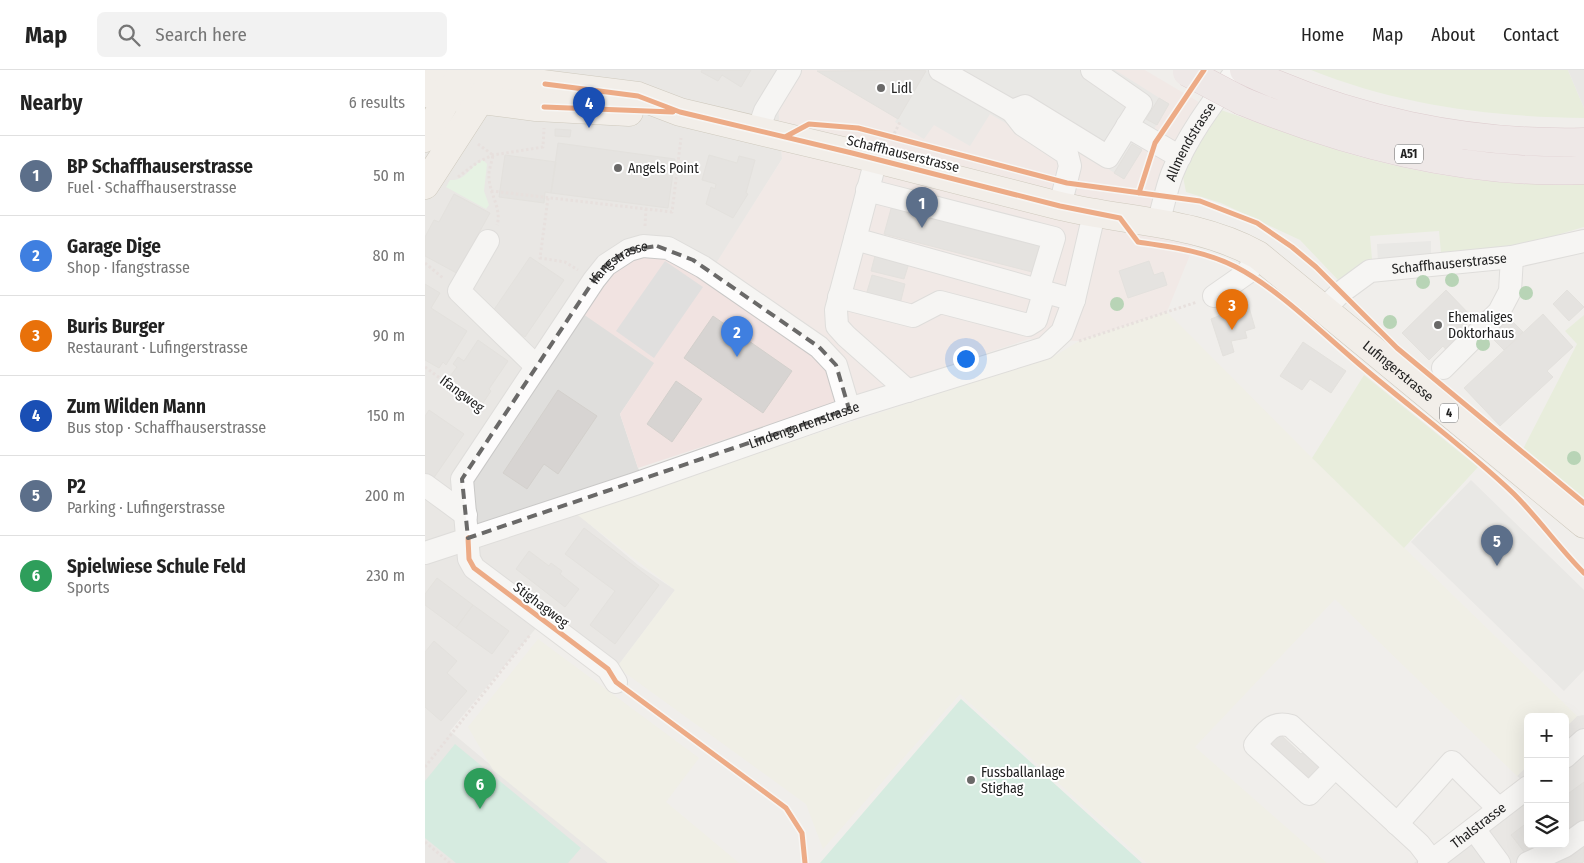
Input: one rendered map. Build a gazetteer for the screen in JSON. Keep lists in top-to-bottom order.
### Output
{
  "streets": {
    "highway": ["A51"],
    "main road": ["Schaffhauserstrasse", "Lufingerstrasse", "4"],
    "street": [
      "Allmendstrasse",
      "Ifangstrasse",
      "Lindengartenstrasse",
      "Stighagweg",
      "Thalstrasse"
    ],
    "path": ["Ifangweg"]
  },
  "crossings": [
    ["Allmendstrasse", "Schaffhauserstrasse"],
    ["Allmendstrasse", "A51"],
    ["Schaffhauserstrasse", "Lufingerstrasse"],
    ["Schaffhauserstrasse", "Lindengartenstrasse"],
    ["Ifangstrasse", "Ifangweg"],
    ["Ifangstrasse", "Lindengartenstrasse"],
    ["Ifangstrasse", "Stighagweg"],
    ["Lindengartenstrasse", "Stighagweg"]
  ],
  "places": [
    "Lidl",
    "Angels Point",
    "Ehemaliges Doktorhaus",
    "Fussballanlage Stighag"
  ],
  "page": {
    "header": "Map",
    "search": "Search here",
    "nav": [
      "Home",
      "Map",
      "About",
      "Contact"
    ],
    "heading": ["Nearby", "6 results"],
    "pins": [
      "4",
      "1",
      "3",
      "2",
      "5",
      "6"
    ],
    "list": [
      {
        "mark": "1",
        "name": "BP Schaffhauserstrasse",
        "note": "Fuel · Schaffhauserstrasse",
        "value": "50 m"
      },
      {
        "mark": "2",
        "name": "Garage Dige",
        "note": "Shop · Ifangstrasse",
        "value": "80 m"
      },
      {
        "mark": "3",
        "name": "Buris Burger",
        "note": "Restaurant · Lufingerstrasse",
        "value": "90 m"
      },
      {
        "mark": "4",
        "name": "Zum Wilden Mann",
        "note": "Bus stop · Schaffhauserstrasse",
        "value": "150 m"
      },
      {
        "mark": "5",
        "name": "P2",
        "note": "Parking · Lufingerstrasse",
        "value": "200 m"
      },
      {
        "mark": "6",
        "name": "Spielwiese Schule Feld",
        "note": "Sports",
        "value": "230 m"
      }
    ],
    "map_buttons": ["+", "−"]
  }
}
